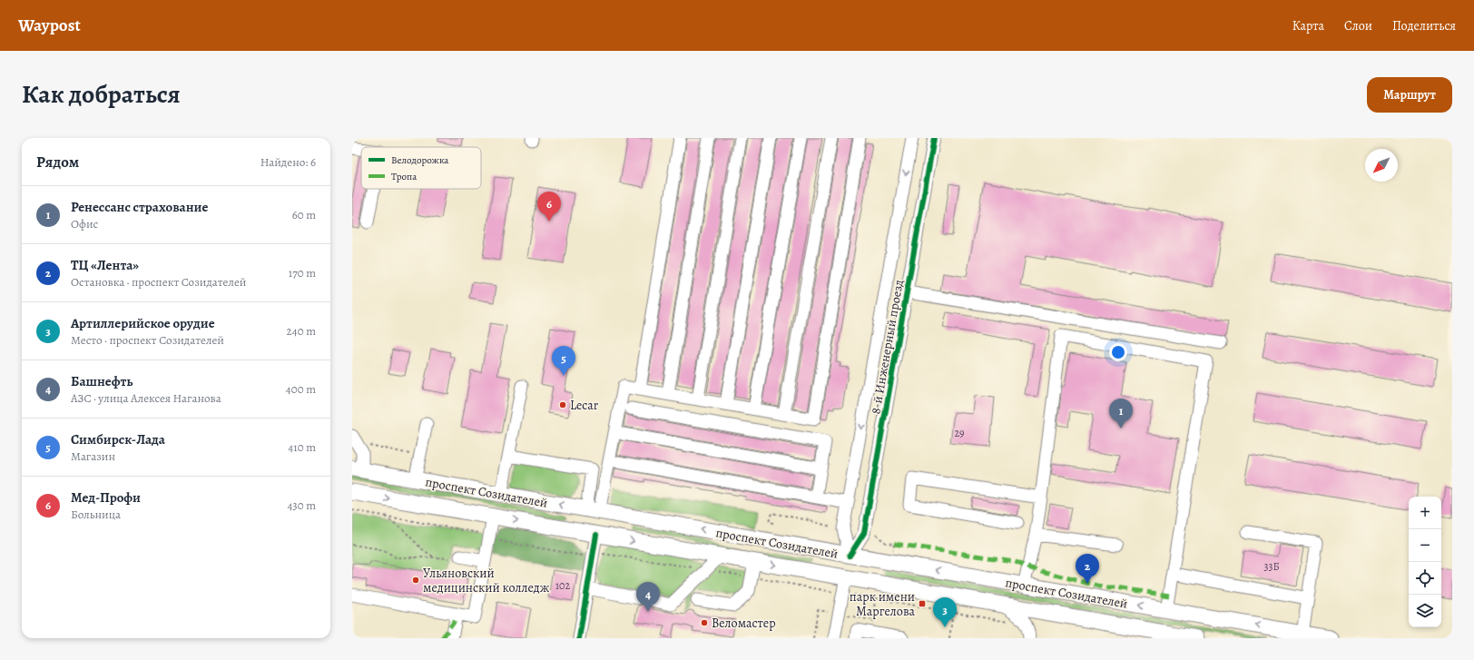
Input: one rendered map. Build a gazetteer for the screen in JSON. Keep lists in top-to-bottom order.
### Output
{
  "streets": {
    "main road": ["проспект Созидателей"],
    "street": ["8-й Инженерный проезд"]
  },
  "crossings": [
    ["8-й Инженерный проезд", "проспект Созидателей"]
  ],
  "places": {
    "other": ["Lecar", "Ульяновский медицинский колледж", "Веломастер"],
    "transit": ["парк имени Маргелова"]
  },
  "house_numbers": ["29", "33Б", "102"],
  "legend": ["Велодорожка", "Тропа"],
  "north": "bottom left",
  "page": {
    "header": "Waypost",
    "nav": ["Карта", "Слои", "Поделиться"],
    "title": "Как добраться",
    "buttons": "Маршрут",
    "heading": ["Рядом", "Найдено: 6"],
    "list": [
      {
        "mark": "1",
        "name": "Ренессанс страхование",
        "note": "Офис",
        "value": "60 m"
      },
      {
        "mark": "2",
        "name": "ТЦ «Лента»",
        "note": "Остановка · проспект Созидателей",
        "value": "170 m"
      },
      {
        "mark": "3",
        "name": "Артиллерийское орудие",
        "note": "Место · проспект Созидателей",
        "value": "240 m"
      },
      {
        "mark": "4",
        "name": "Башнефть",
        "note": "АЗС · улица Алексея Наганова",
        "value": "400 m"
      },
      {
        "mark": "5",
        "name": "Симбирск-Лада",
        "note": "Магазин",
        "value": "410 m"
      },
      {
        "mark": "6",
        "name": "Мед-Профи",
        "note": "Больница",
        "value": "430 m"
      }
    ],
    "pins": [
      "6",
      "5",
      "1",
      "2",
      "4",
      "3"
    ],
    "map_buttons": ["+", "−"]
  }
}
